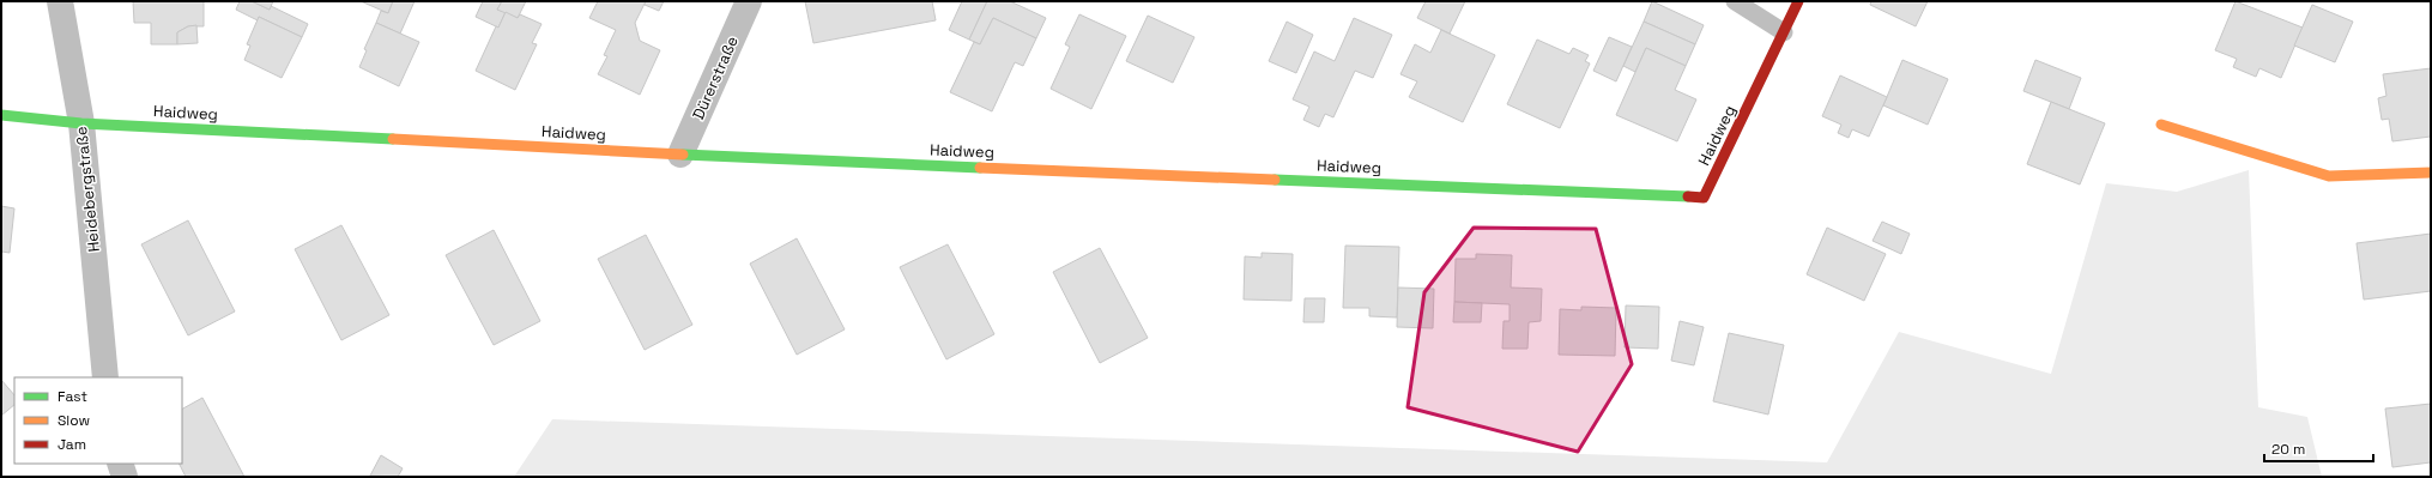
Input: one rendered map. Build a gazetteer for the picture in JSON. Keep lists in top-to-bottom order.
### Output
{
  "streets": {
    "street": ["Dürerstraße", "Haidweg", "Heidebergstraße"]
  },
  "crossings": [
    ["Dürerstraße", "Haidweg"],
    ["Haidweg", "Heidebergstraße"]
  ],
  "legend": ["Fast", "Slow", "Jam"],
  "scale_bar": "20 m"
}
